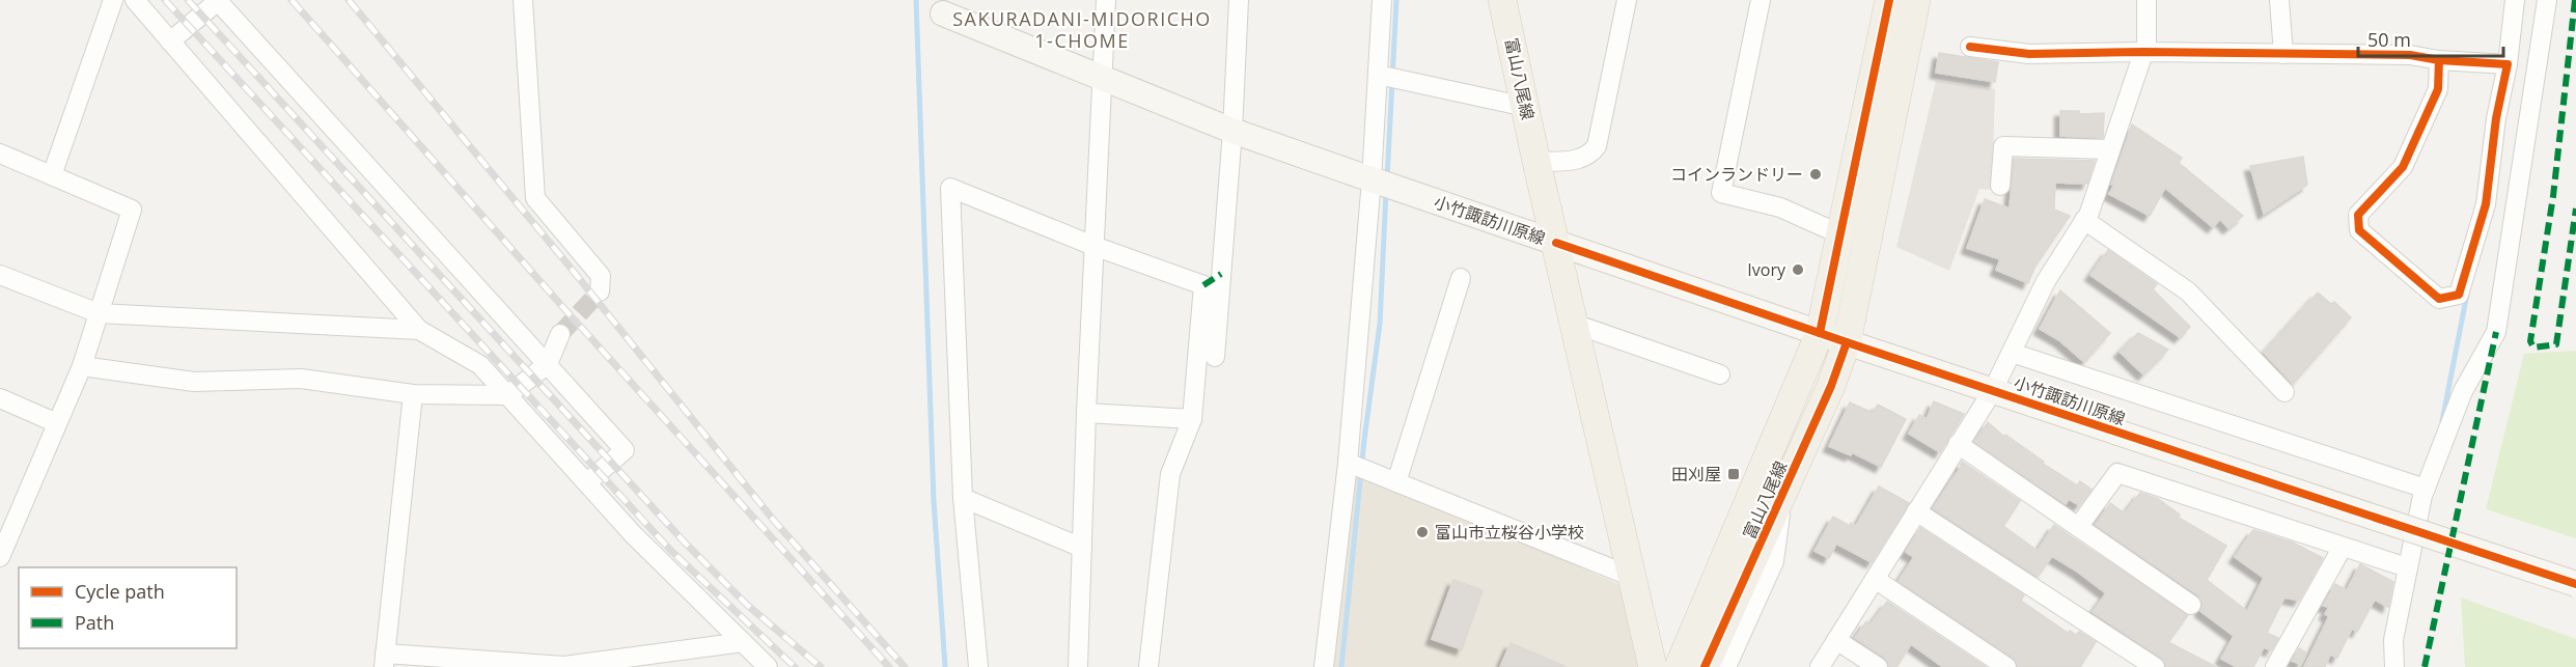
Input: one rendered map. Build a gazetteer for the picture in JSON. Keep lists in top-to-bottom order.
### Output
{
  "streets": {
    "main road": ["富山八尾線", "小竹諏訪川原線"]
  },
  "crossings": [
    ["富山八尾線", "小竹諏訪川原線"]
  ],
  "districts": ["SAKURADANI-MIDORICHO 1-CHOME"],
  "places": {
    "other": ["コインランドリー", "Ivory", "富山市立桜谷小学校"],
    "transit": ["田刈屋"]
  },
  "legend": ["Cycle path", "Path"],
  "scale_bar": "50 m"
}
